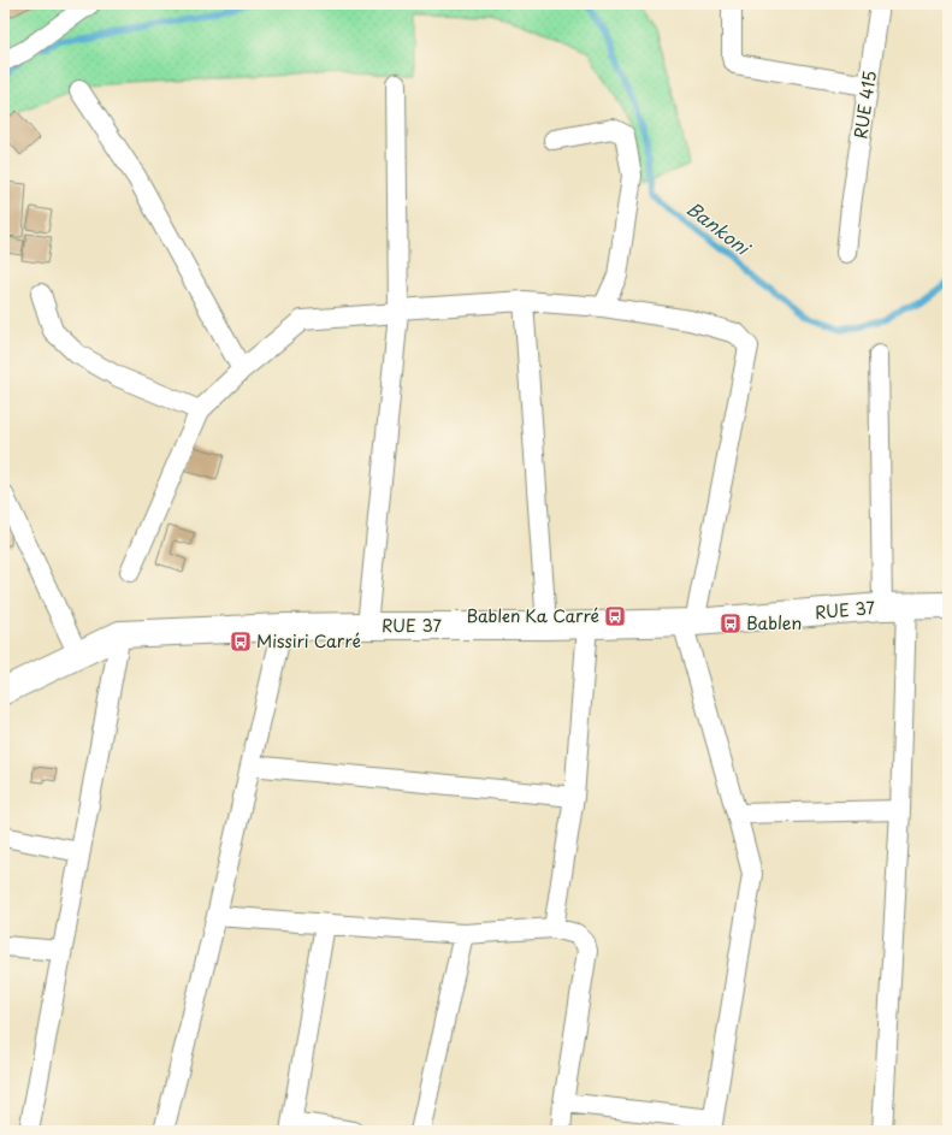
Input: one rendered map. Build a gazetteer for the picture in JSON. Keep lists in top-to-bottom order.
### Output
{
  "streets": {
    "main road": ["RUE 37"],
    "street": ["RUE 415"]
  },
  "water": ["Bankoni"],
  "places": {
    "bus stop": ["Bablen Ka Carré", "Bablen", "Missiri Carré"]
  }
}
